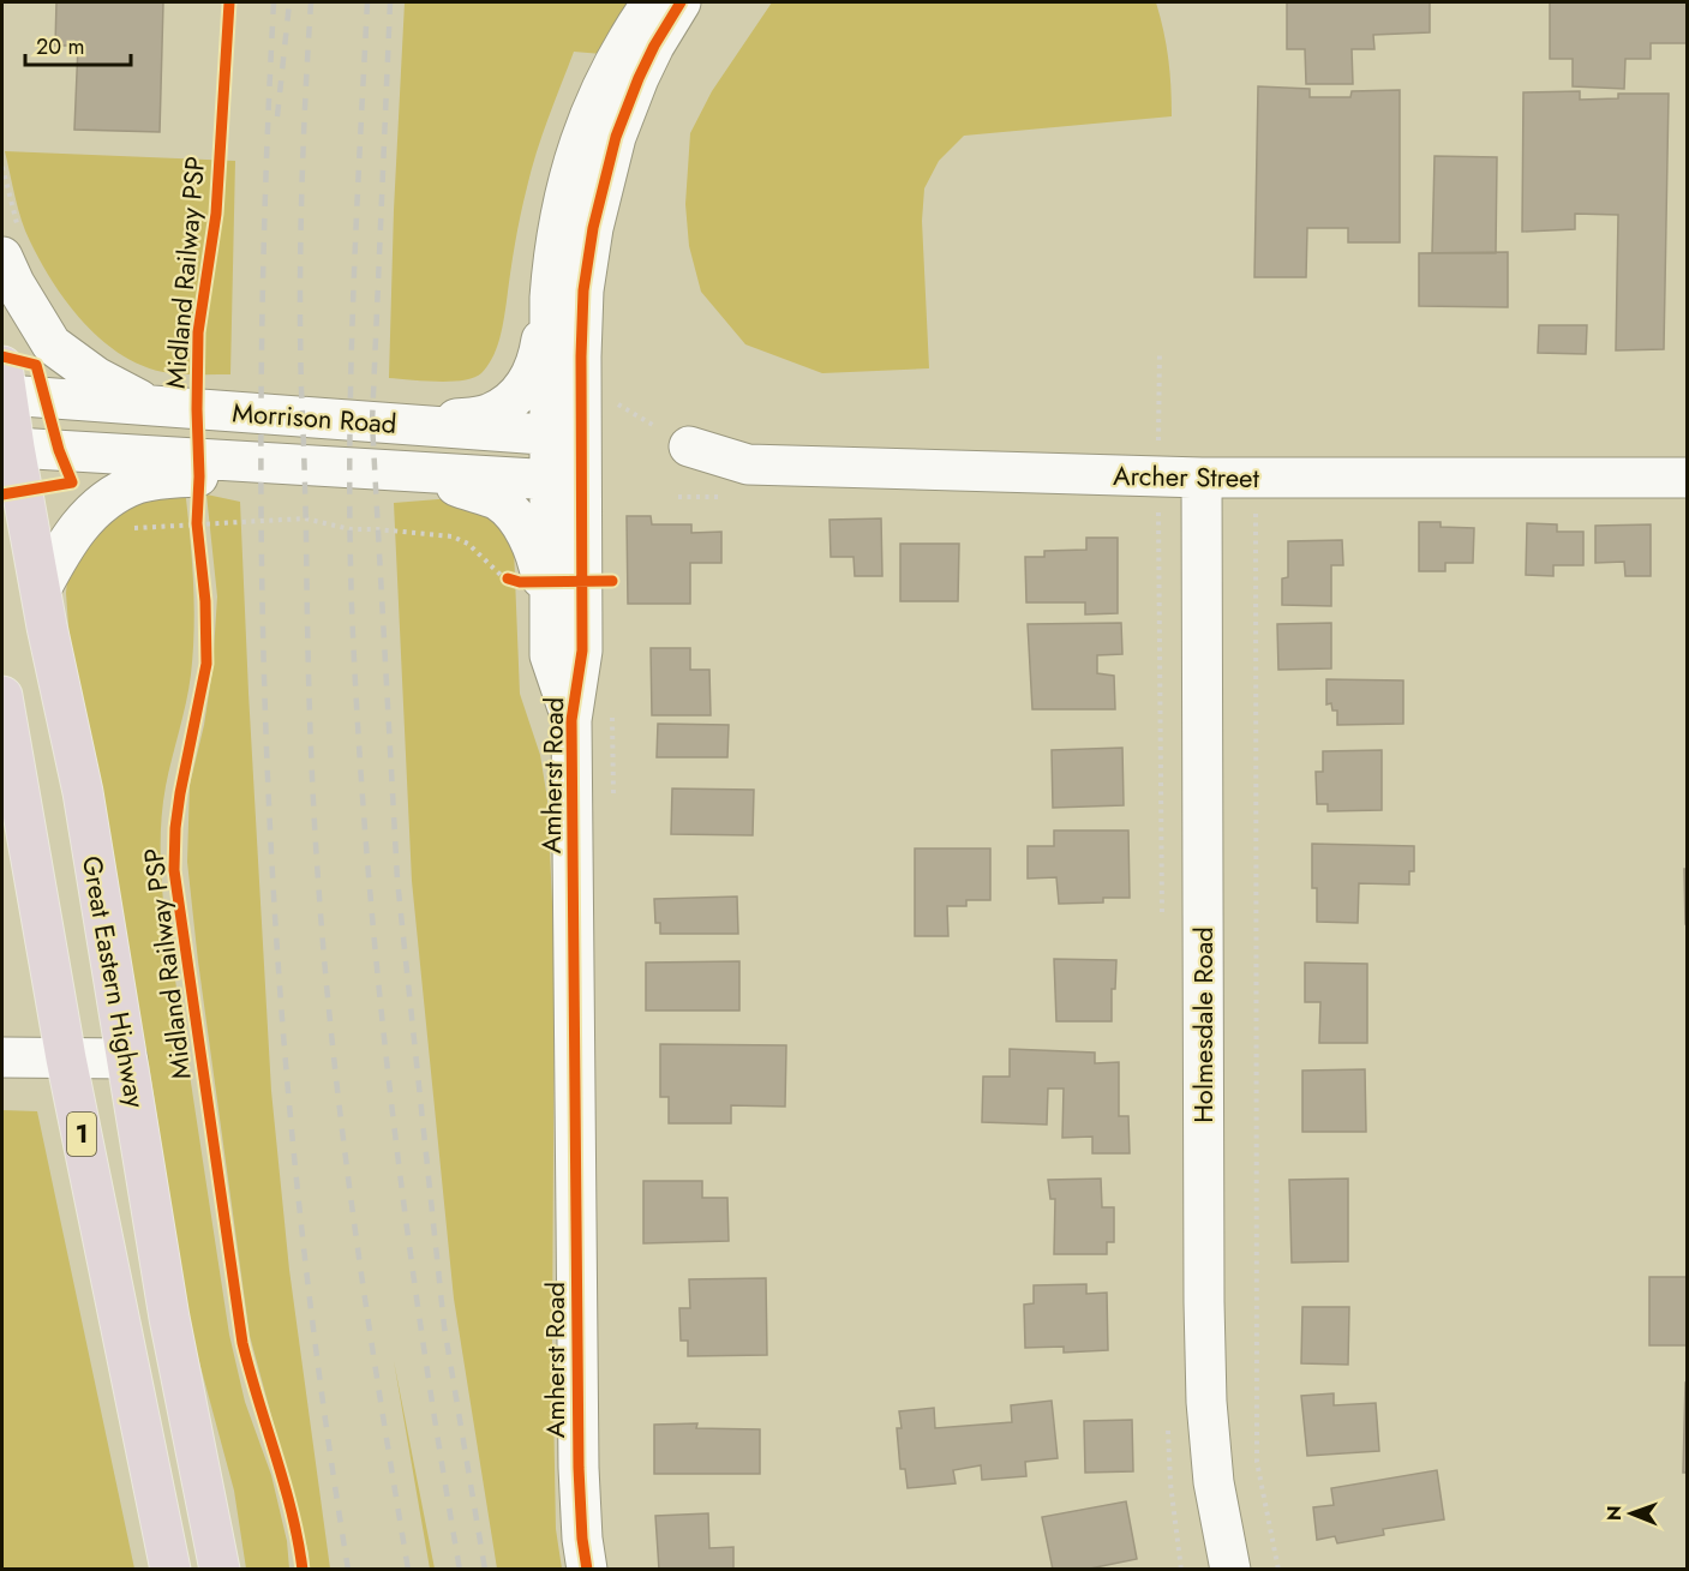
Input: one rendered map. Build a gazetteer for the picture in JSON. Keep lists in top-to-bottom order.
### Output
{
  "streets": {
    "highway": ["Great Eastern Highway", "1"],
    "street": [
      "Morrison Road",
      "Archer Street",
      "Amherst Road",
      "Holmesdale Road"
    ],
    "cycle path": ["Midland Railway PSP"]
  },
  "crossings": [
    ["Morrison Road", "Amherst Road"],
    ["Morrison Road", "Great Eastern Highway"],
    ["Archer Street", "Holmesdale Road"]
  ],
  "scale_bar": "20 m",
  "north": "left"
}
